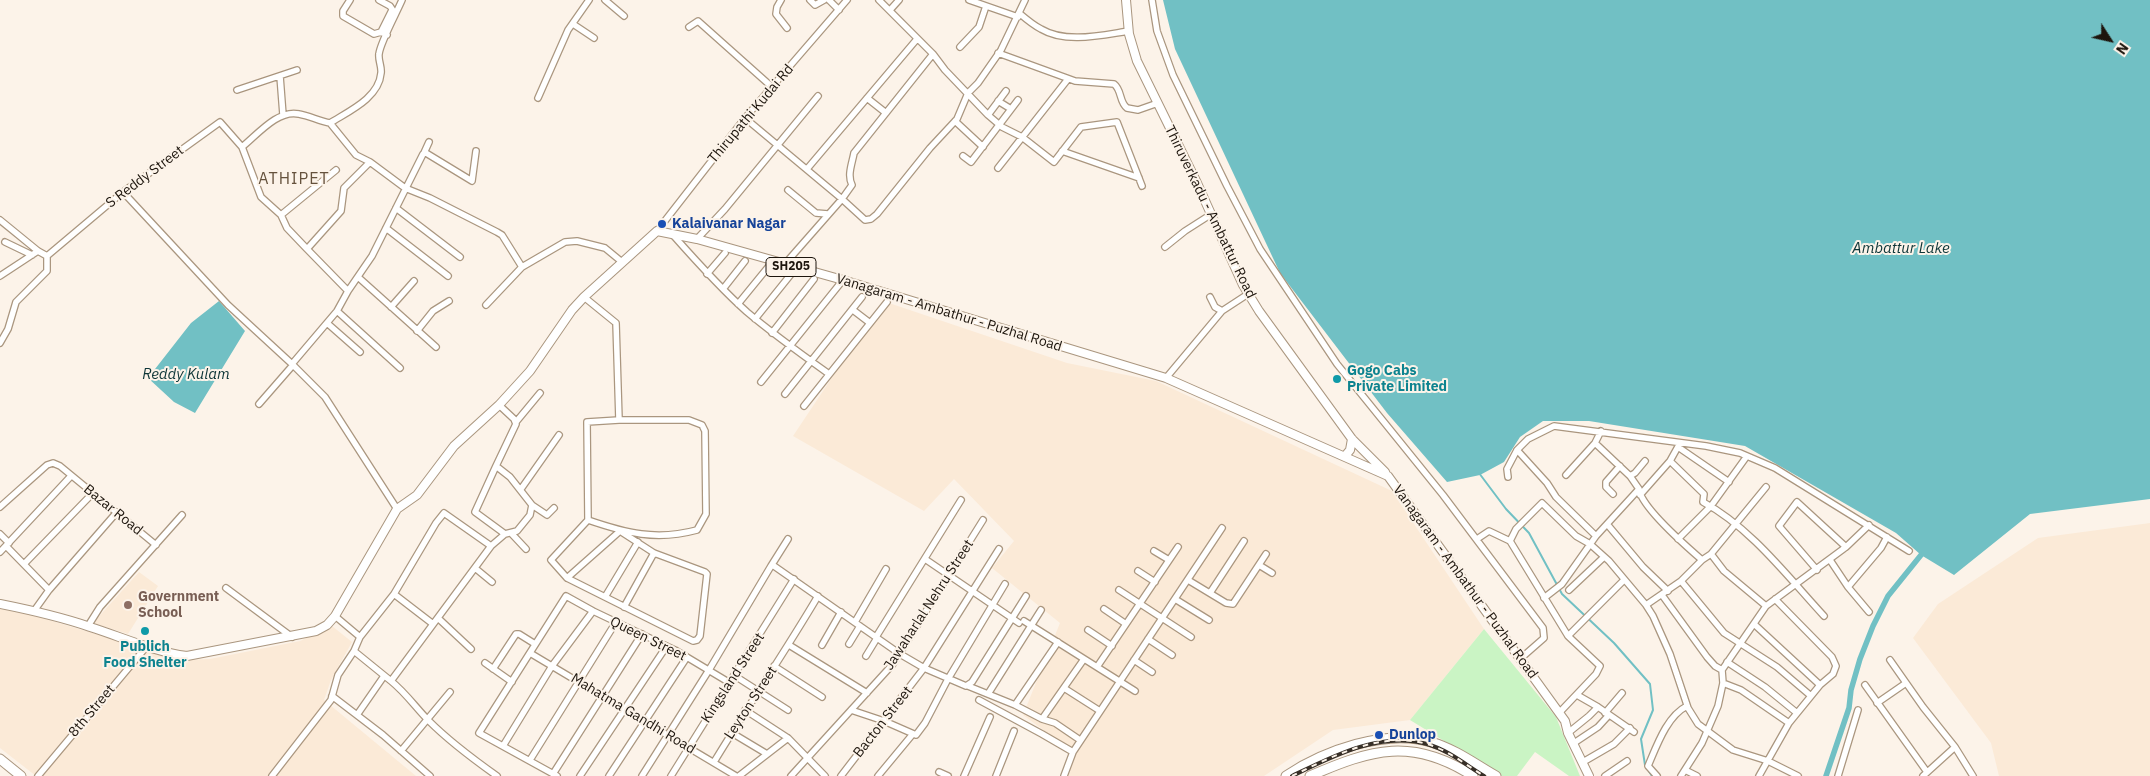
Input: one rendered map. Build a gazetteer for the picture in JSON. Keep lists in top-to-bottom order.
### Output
{
  "streets": {
    "main road": ["Thiruverkadu - Ambattur Road", "SH205", "Vanagaram - Ambathur - Puzhal Road"],
    "street": [
      "Thirupathi Kudai Rd",
      "S Reddy Street",
      "Bazar Road",
      "Jawaharlal Nehru Street",
      "Queen Street",
      "Kingsland Street",
      "Leyton Street",
      "8th Street",
      "Mahatma Gandhi Road",
      "Bacton Street"
    ]
  },
  "crossings": [
    ["Thirupathi Kudai Rd", "Vanagaram - Ambathur - Puzhal Road"],
    ["Thiruverkadu - Ambattur Road", "Vanagaram - Ambathur - Puzhal Road"],
    ["Queen Street", "Kingsland Street"],
    ["Kingsland Street", "Mahatma Gandhi Road"],
    ["Leyton Street", "Mahatma Gandhi Road"]
  ],
  "districts": ["ATHIPET"],
  "water": ["Ambattur Lake", "Reddy Kulam"],
  "places": [
    "Kalaivanar Nagar",
    "Gogo Cabs Private Limited",
    "Government School",
    "Publich Food Shelter",
    "Dunlop"
  ],
  "north": "bottom right"
}
